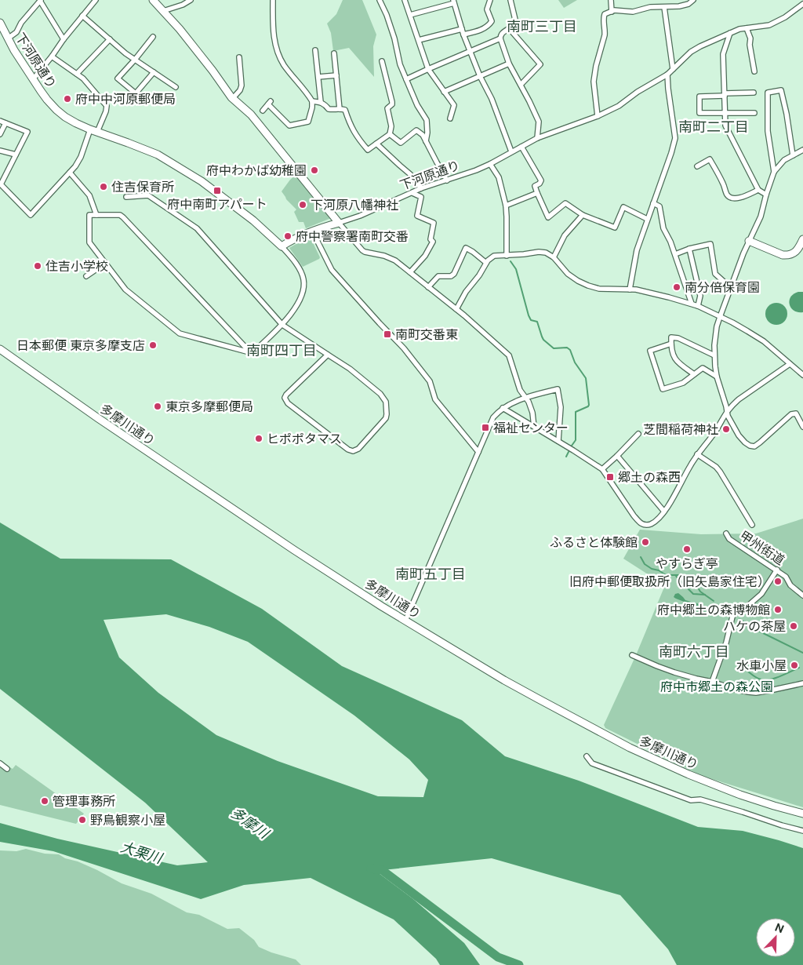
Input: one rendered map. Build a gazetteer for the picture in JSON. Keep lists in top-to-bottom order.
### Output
{
  "streets": {
    "street": ["下河原通り", "多摩川通り", "甲州街道"]
  },
  "districts": [
    "南町三丁目",
    "南町二丁目",
    "南町四丁目",
    "南町五丁目",
    "南町六丁目"
  ],
  "water": ["多摩川", "大栗川"],
  "parks": ["府中市郷土の森公園"],
  "places": {
    "other": [
      "府中中河原郵便局",
      "府中わかば幼稚園",
      "住吉保育所",
      "下河原八幡神社",
      "府中警察署南町交番",
      "住吉小学校",
      "南分倍保育園",
      "日本郵便 東京多摩支店",
      "東京多摩郵便局",
      "芝間稲荷神社",
      "ヒポポタマス",
      "ふるさと体験館",
      "やすらぎ亭",
      "旧府中郵便取扱所（旧矢島家住宅）",
      "府中郷土の森博物館",
      "ハケの茶屋",
      "水車小屋",
      "管理事務所",
      "野鳥観察小屋"
    ],
    "transit": [
      "府中南町アパート",
      "南町交番東",
      "福祉センター",
      "郷土の森西"
    ]
  },
  "north": "top right"
}
